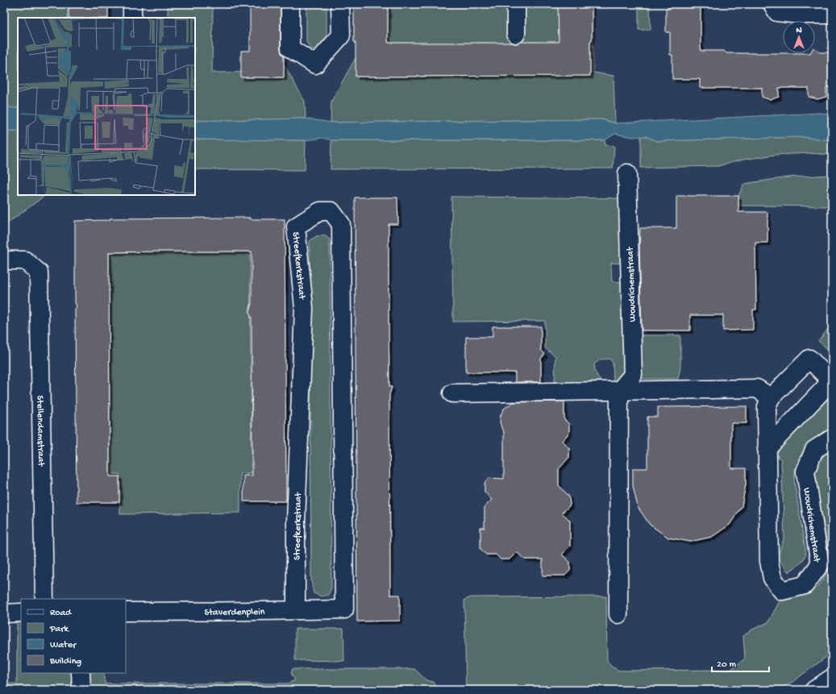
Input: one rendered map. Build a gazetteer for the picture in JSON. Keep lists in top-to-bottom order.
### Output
{
  "streets": {
    "street": [
      "Streefkerkstraat",
      "Woudrichemstraat",
      "Stellendamstraat",
      "Staverdenplein"
    ]
  },
  "crossings": [
    ["Streefkerkstraat", "Staverdenplein"]
  ],
  "legend": [
    "Road",
    "Park",
    "Water",
    "Building"
  ],
  "scale_bar": "20 m",
  "north": "top"
}
